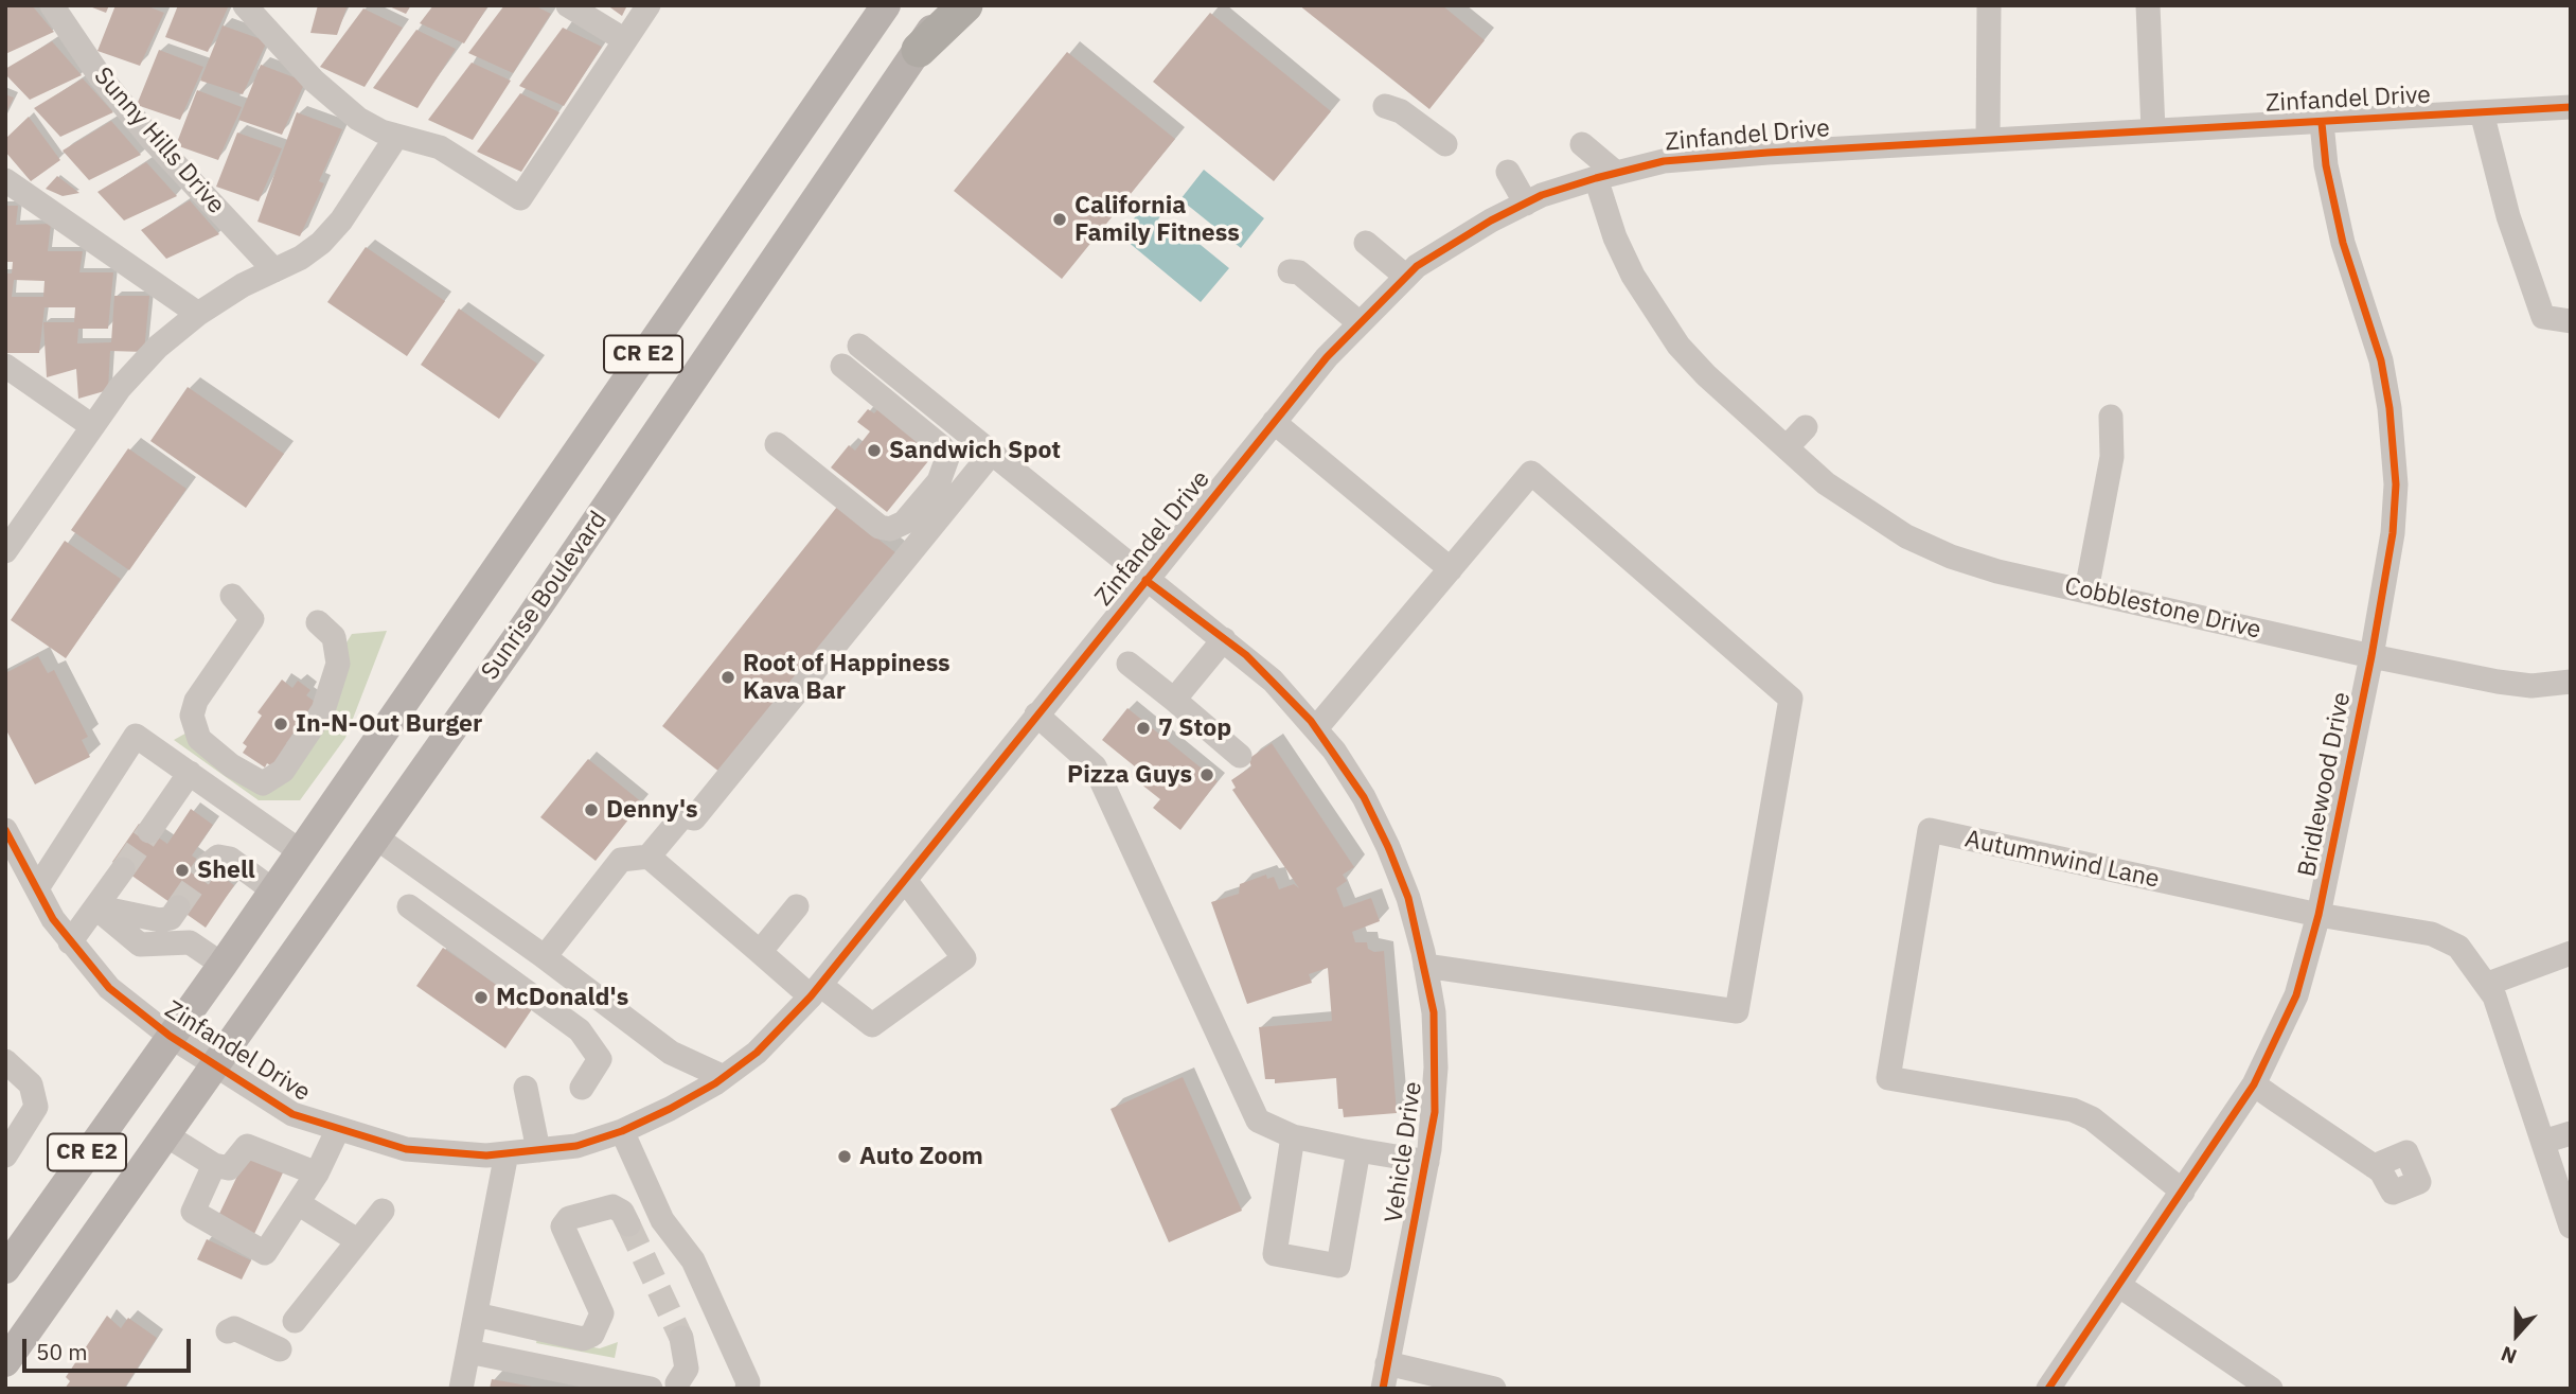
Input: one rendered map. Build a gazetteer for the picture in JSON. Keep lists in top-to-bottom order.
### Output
{
  "streets": {
    "main road": ["CR E2", "Sunrise Boulevard"],
    "street": [
      "Zinfandel Drive",
      "Sunny Hills Drive",
      "Cobblestone Drive",
      "Bridlewood Drive",
      "Autumnwind Lane",
      "Vehicle Drive"
    ]
  },
  "crossings": [
    ["Zinfandel Drive", "CR E2"],
    ["Zinfandel Drive", "Sunrise Boulevard"],
    ["Zinfandel Drive", "Cobblestone Drive"],
    ["Zinfandel Drive", "Bridlewood Drive"],
    ["Zinfandel Drive", "Vehicle Drive"],
    ["Cobblestone Drive", "Bridlewood Drive"],
    ["Bridlewood Drive", "Autumnwind Lane"]
  ],
  "places": [
    "California Family Fitness",
    "Sandwich Spot",
    "Root of Happiness Kava Bar",
    "In-N-Out Burger",
    "7 Stop",
    "Pizza Guys",
    "Denny's",
    "Shell",
    "McDonald's",
    "Auto Zoom"
  ],
  "scale_bar": "50 m",
  "north": "bottom"
}
